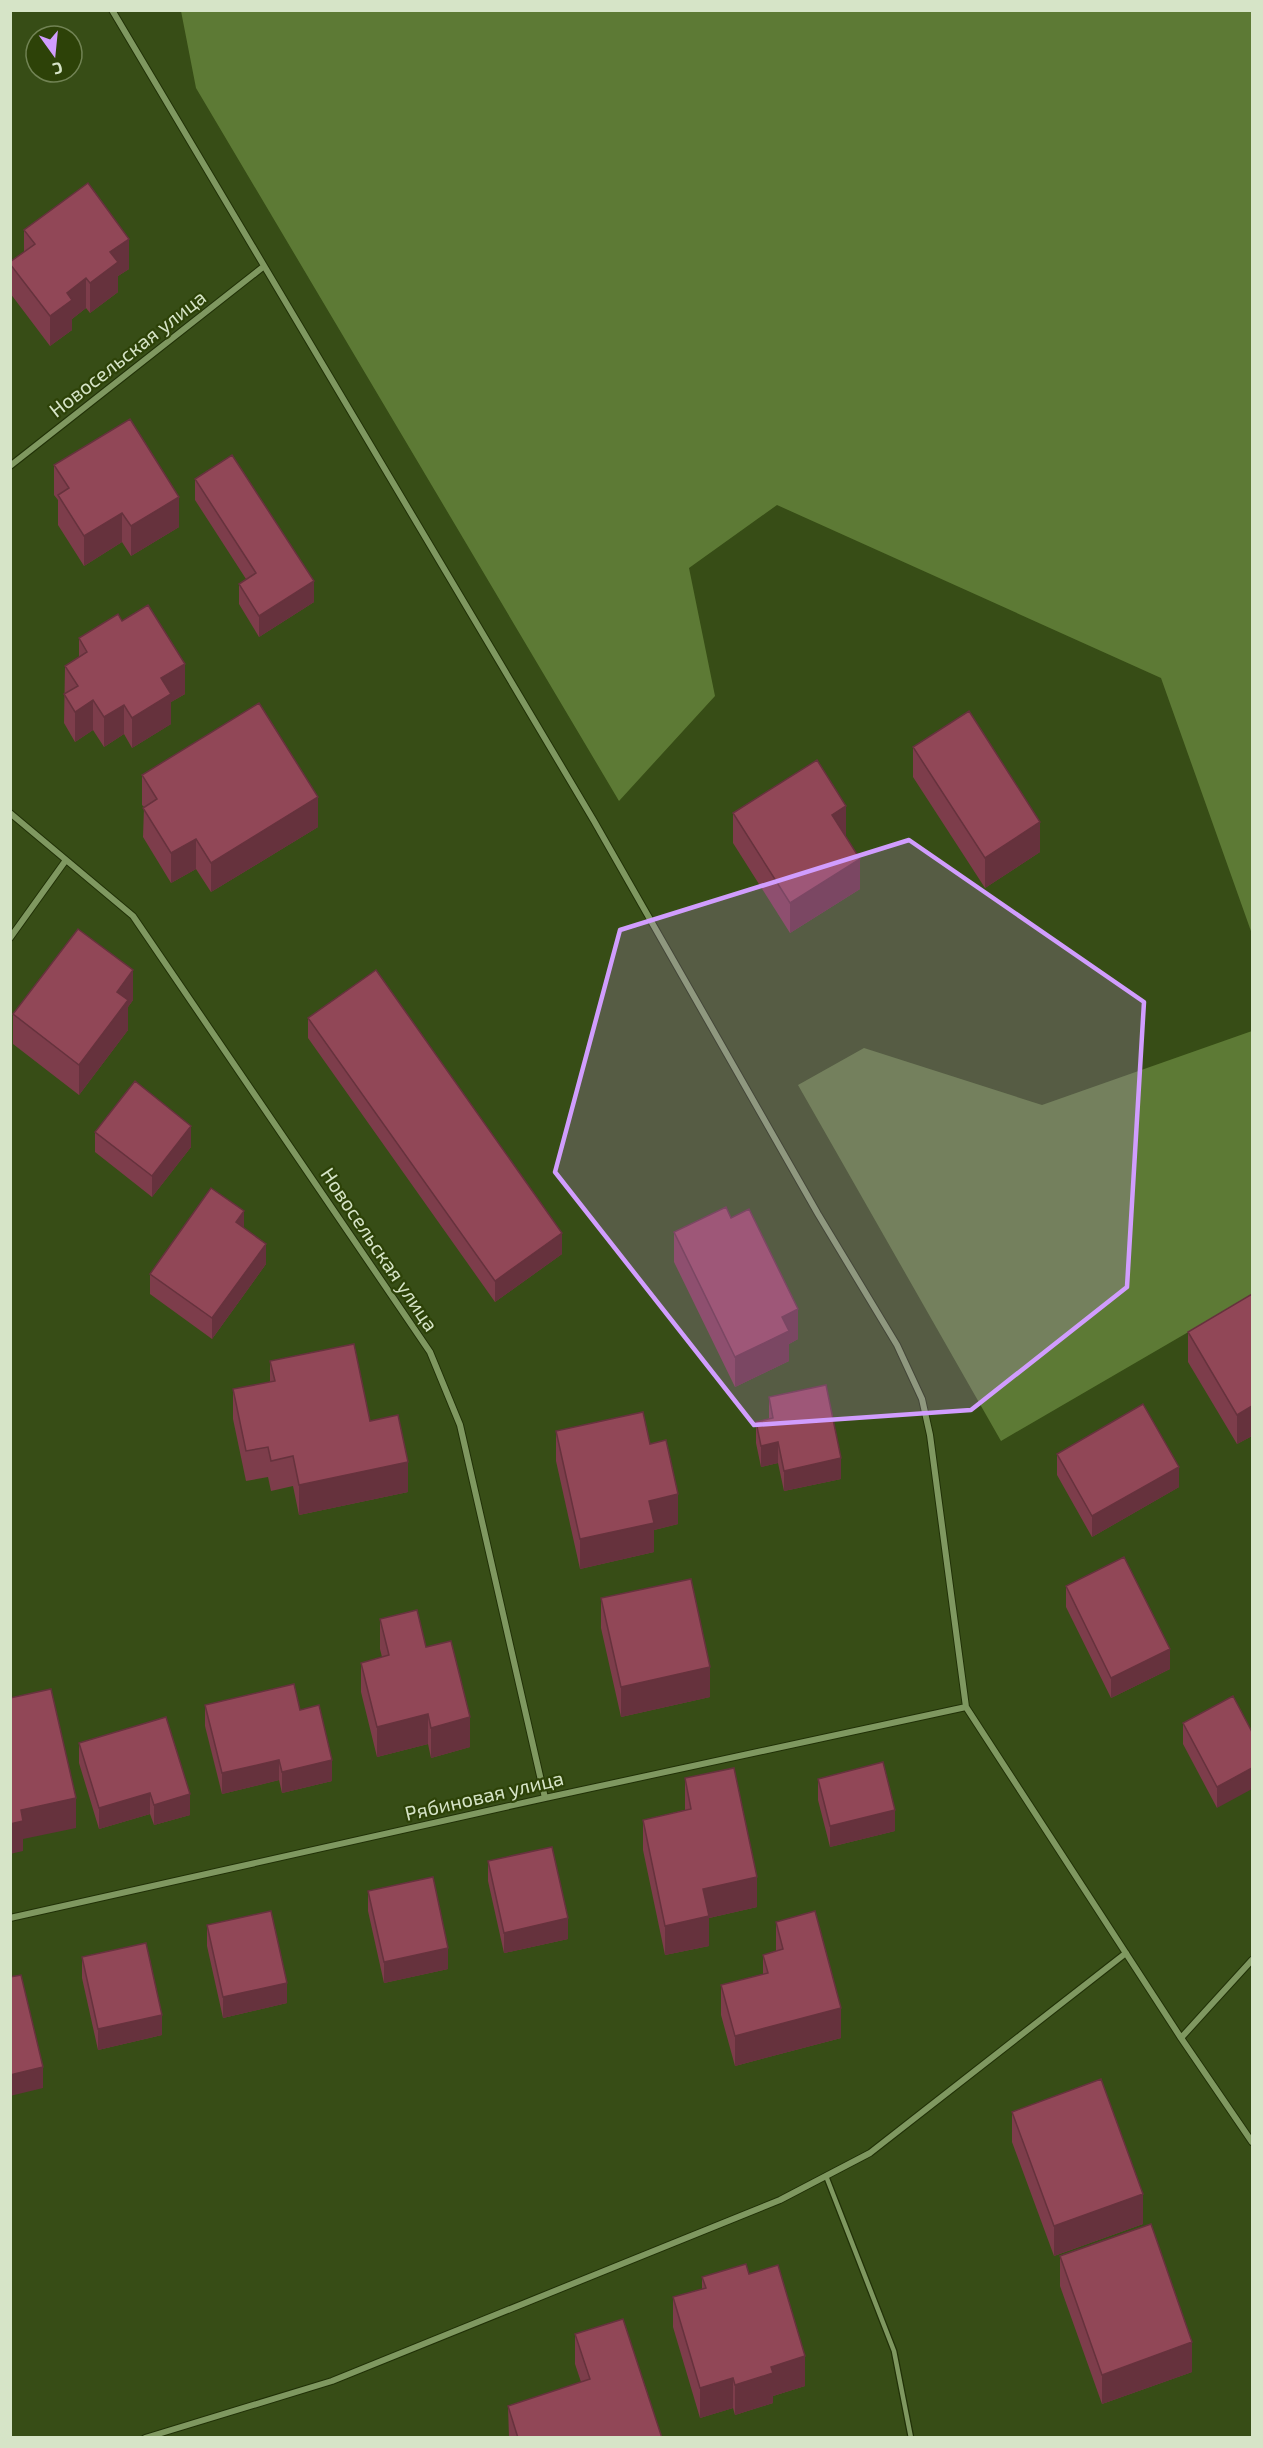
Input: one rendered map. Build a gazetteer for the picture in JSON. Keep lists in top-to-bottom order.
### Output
{
  "streets": {
    "street": ["Новосельская улица", "Рябиновая улица"]
  },
  "crossings": [
    ["Новосельская улица", "Рябиновая улица"]
  ],
  "north": "bottom"
}
